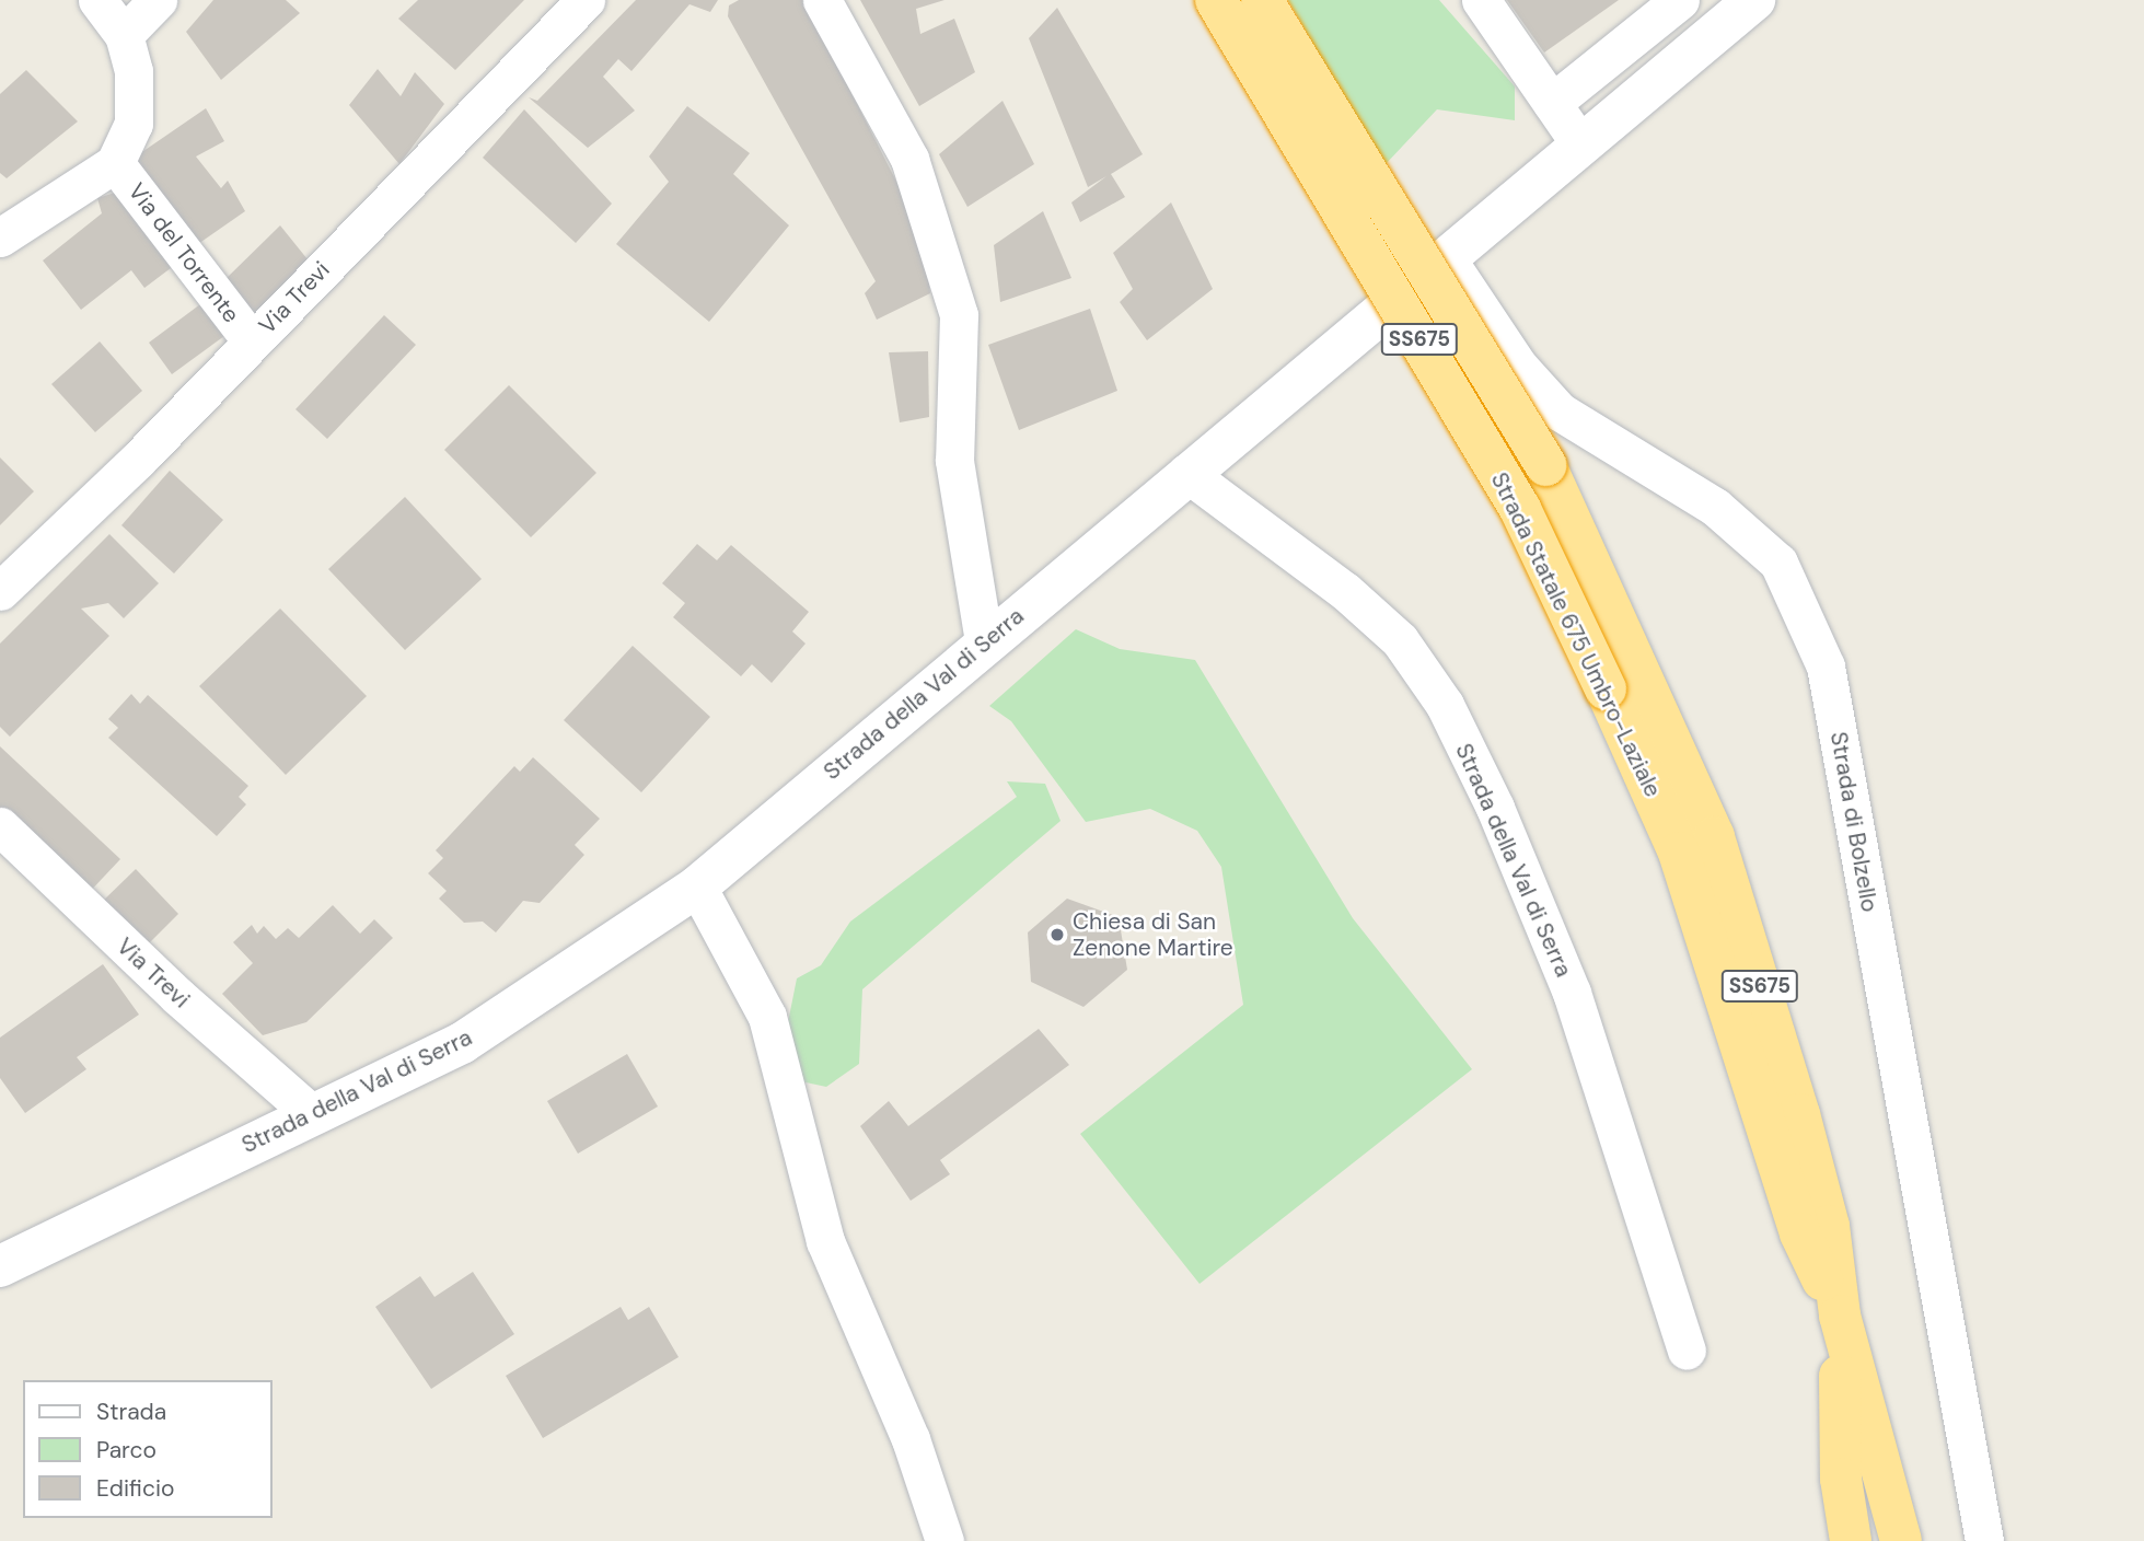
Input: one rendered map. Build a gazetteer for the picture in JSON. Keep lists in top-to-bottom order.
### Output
{
  "streets": {
    "highway": ["SS675", "Strada Statale 675 Umbro-Laziale"],
    "street": [
      "Via del Torrente",
      "Via Trevi",
      "Strada della Val di Serra",
      "Strada di Bolzello"
    ]
  },
  "crossings": [
    ["Via del Torrente", "Via Trevi"],
    ["Via Trevi", "Strada della Val di Serra"],
    ["Strada della Val di Serra", "Strada di Bolzello"]
  ],
  "places": ["Chiesa di San Zenone Martire"],
  "legend": ["Strada", "Parco", "Edificio"]
}
